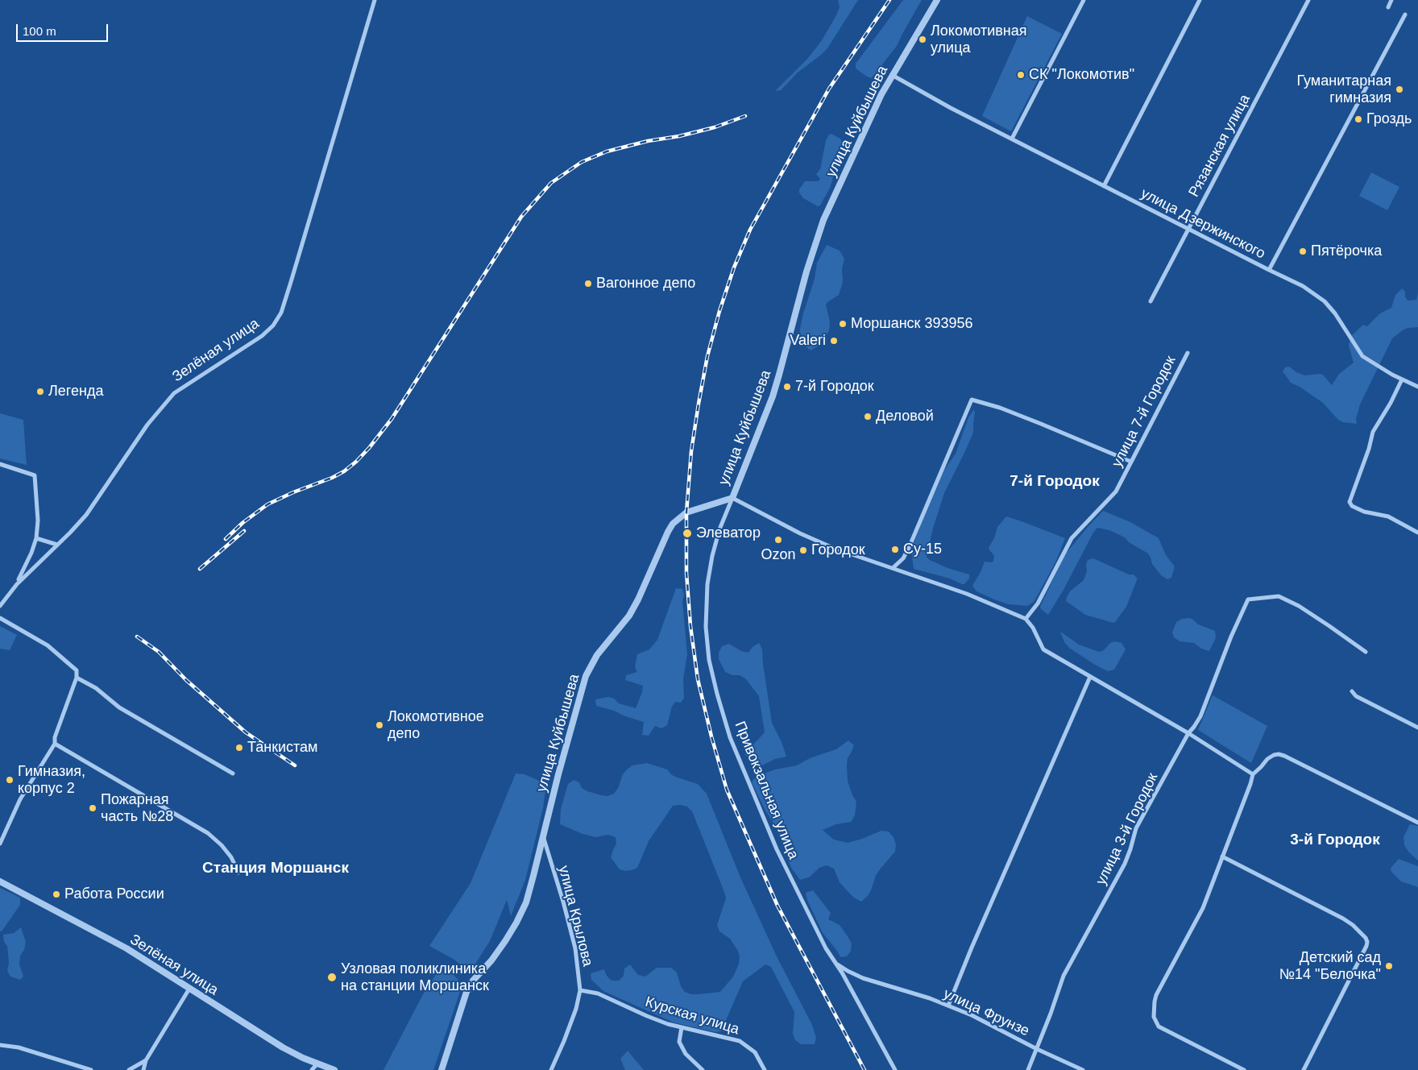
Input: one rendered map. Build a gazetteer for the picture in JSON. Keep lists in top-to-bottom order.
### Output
{
  "streets": {
    "street": [
      "улица Куйбышева",
      "Рязанская улица",
      "улица Дзержинского",
      "Зелёная улица",
      "улица 7-й Городок",
      "Привокзальная улица",
      "улица 3-й Городок",
      "улица Крылова",
      "улица Фрунзе",
      "Курская улица"
    ]
  },
  "crossings": [
    ["улица Куйбышева", "улица Дзержинского"],
    ["улица Куйбышева", "Привокзальная улица"],
    ["улица Куйбышева", "улица Крылова"],
    ["Рязанская улица", "улица Дзержинского"],
    ["Привокзальная улица", "улица Фрунзе"],
    ["улица 3-й Городок", "улица Фрунзе"],
    ["улица Крылова", "Курская улица"]
  ],
  "districts": ["7-й Городок", "3-й Городок", "Станция Моршанск"],
  "places": [
    "Локомотивная улица",
    "СК \"Локомотив\"",
    "Гуманитарная гимназия",
    "Гроздь",
    "Пятёрочка",
    "Вагонное депо",
    "Моршанск 393956",
    "Valeri",
    "7-й Городок",
    "Легенда",
    "Деловой",
    "Элеватор",
    "Ozon",
    "Су-15",
    "Городок",
    "Локомотивное депо",
    "Танкистам",
    "Гимназия, корпус 2",
    "Пожарная часть №28",
    "Работа России",
    "Детский сад №14 \"Белочка\"",
    "Узловая поликлиника на станции Моршанск"
  ],
  "scale_bar": "100 m"
}
